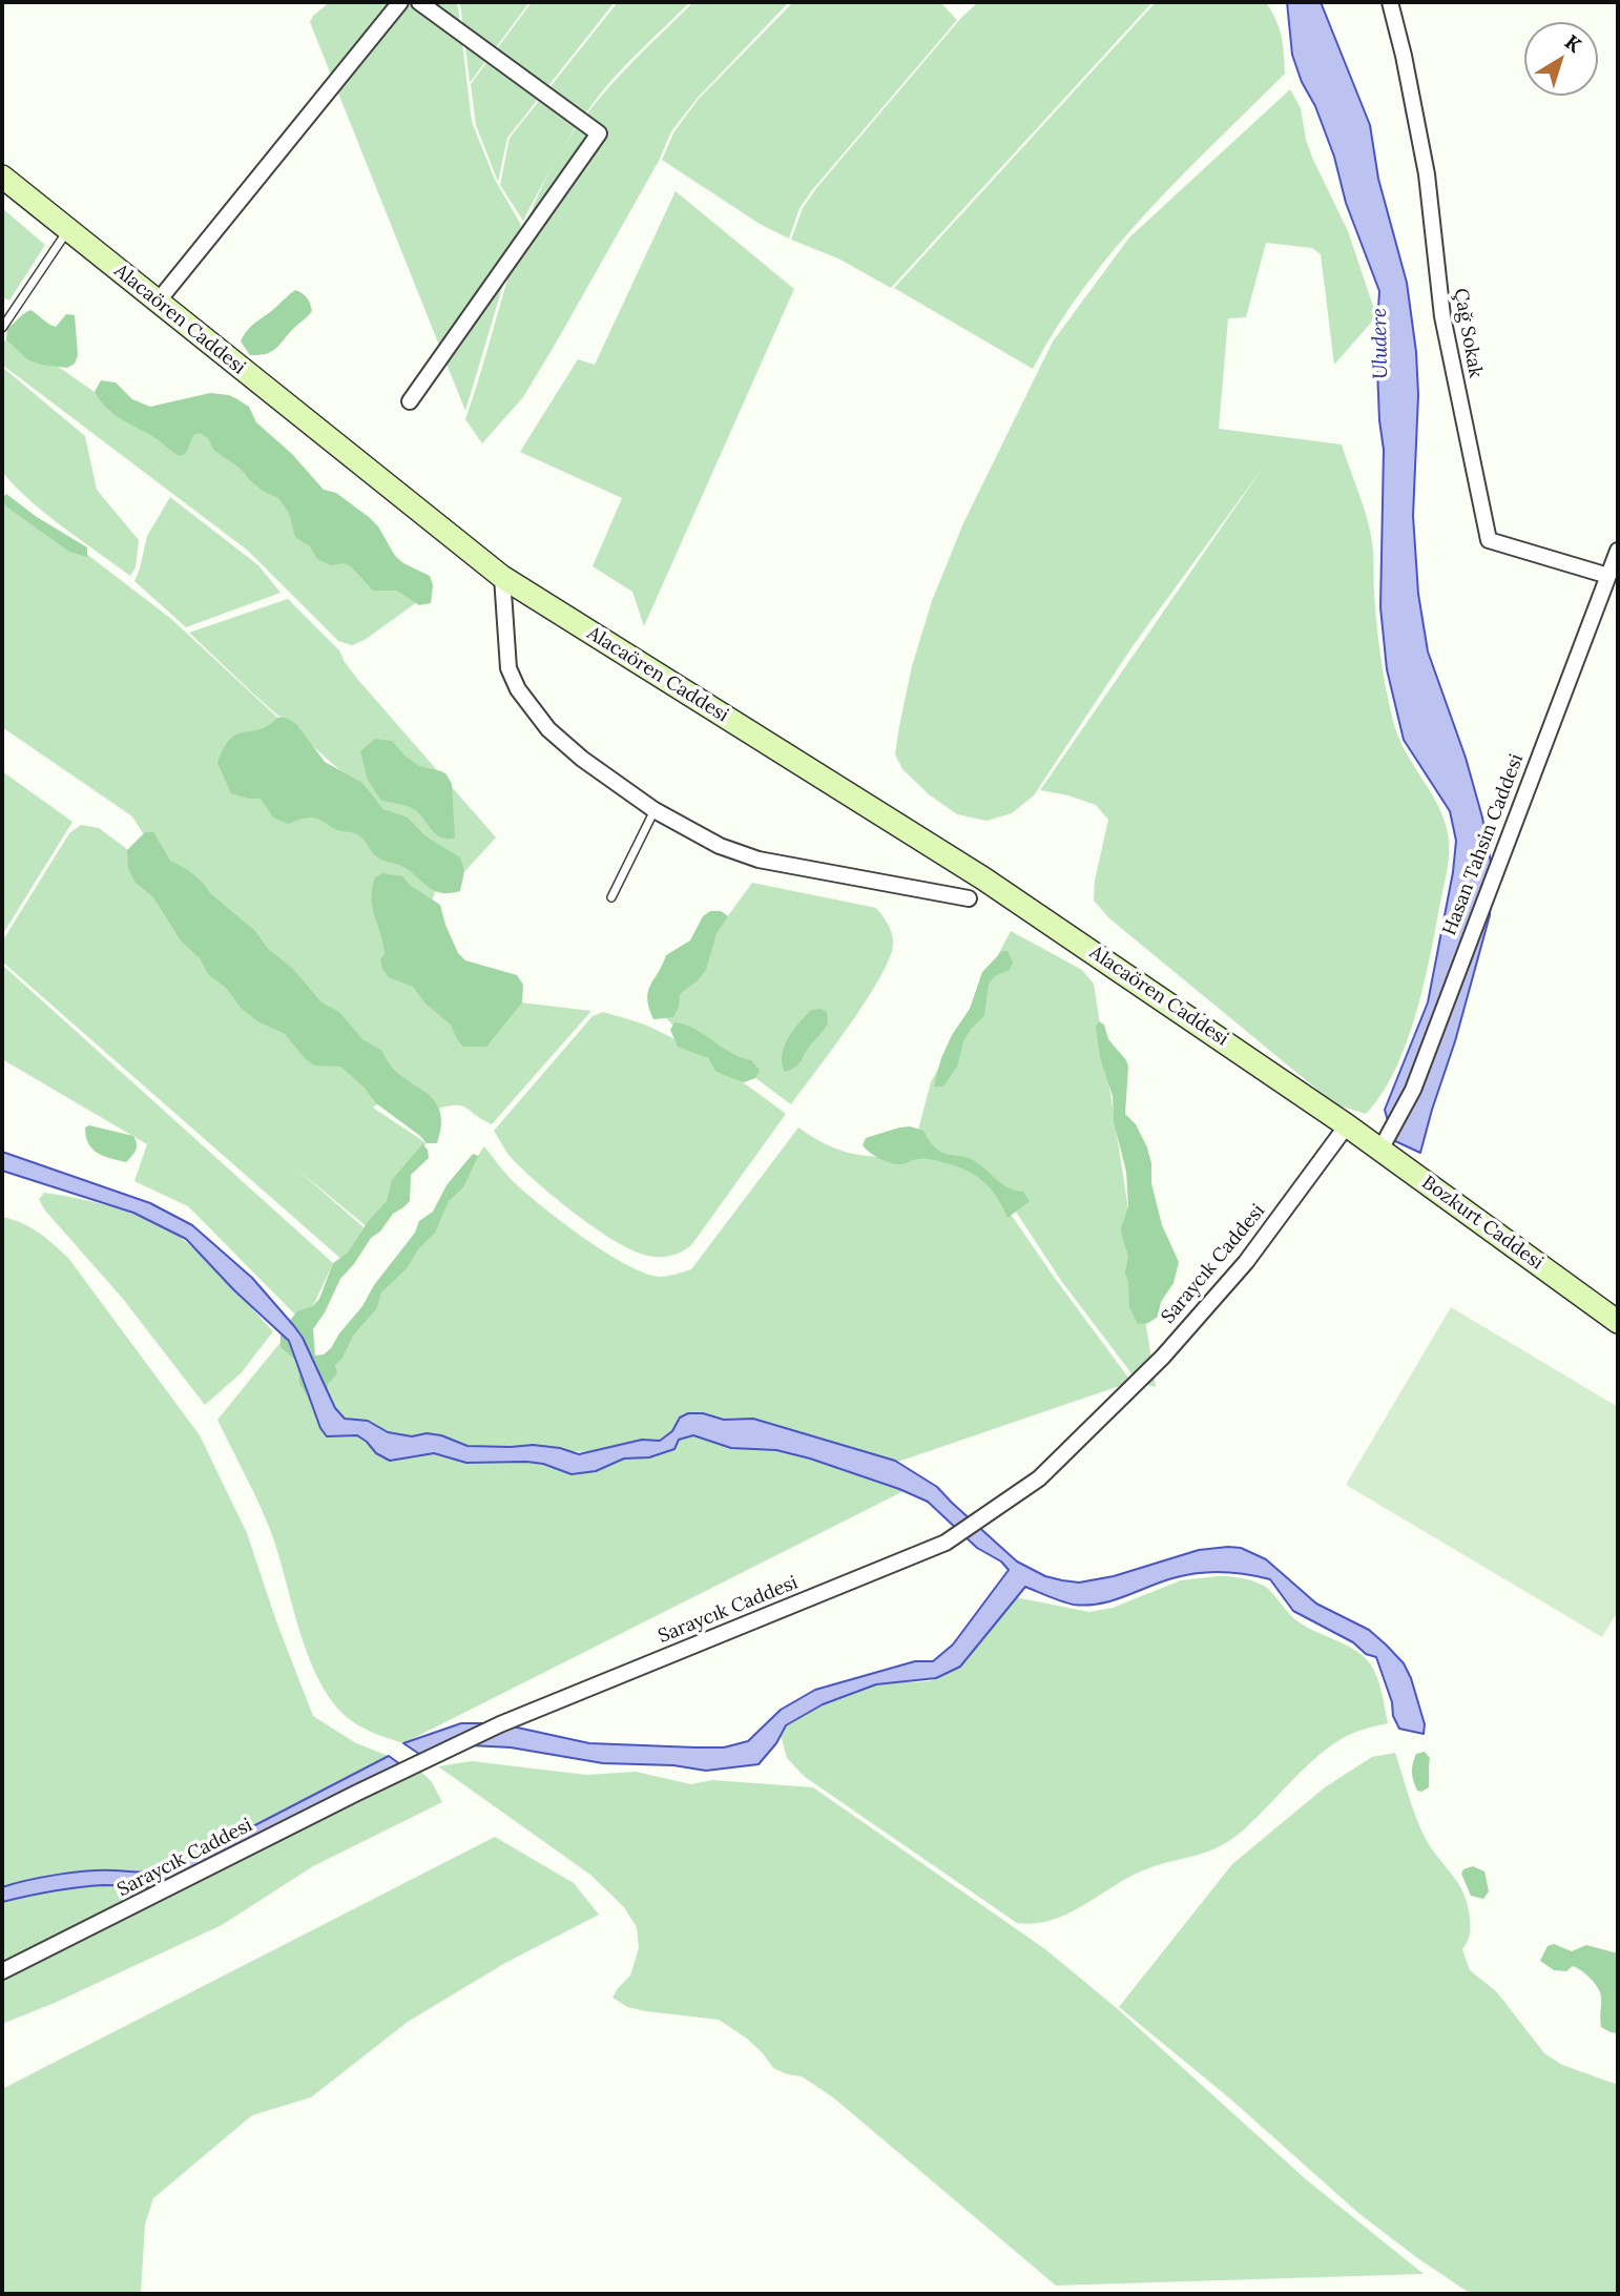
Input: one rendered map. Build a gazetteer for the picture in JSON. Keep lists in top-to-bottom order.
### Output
{
  "streets": {
    "street": [
      "Alacaören Caddesi",
      "Çağ Sokak",
      "Hasan Tahsin Caddesi",
      "Bozkurt Caddesi",
      "Saraycık Caddesi"
    ]
  },
  "crossings": [
    ["Alacaören Caddesi", "Bozkurt Caddesi"],
    ["Alacaören Caddesi", "Saraycık Caddesi"],
    ["Çağ Sokak", "Hasan Tahsin Caddesi"],
    ["Hasan Tahsin Caddesi", "Bozkurt Caddesi"],
    ["Bozkurt Caddesi", "Saraycık Caddesi"]
  ],
  "water": ["Uludere"],
  "north": "top right"
}
